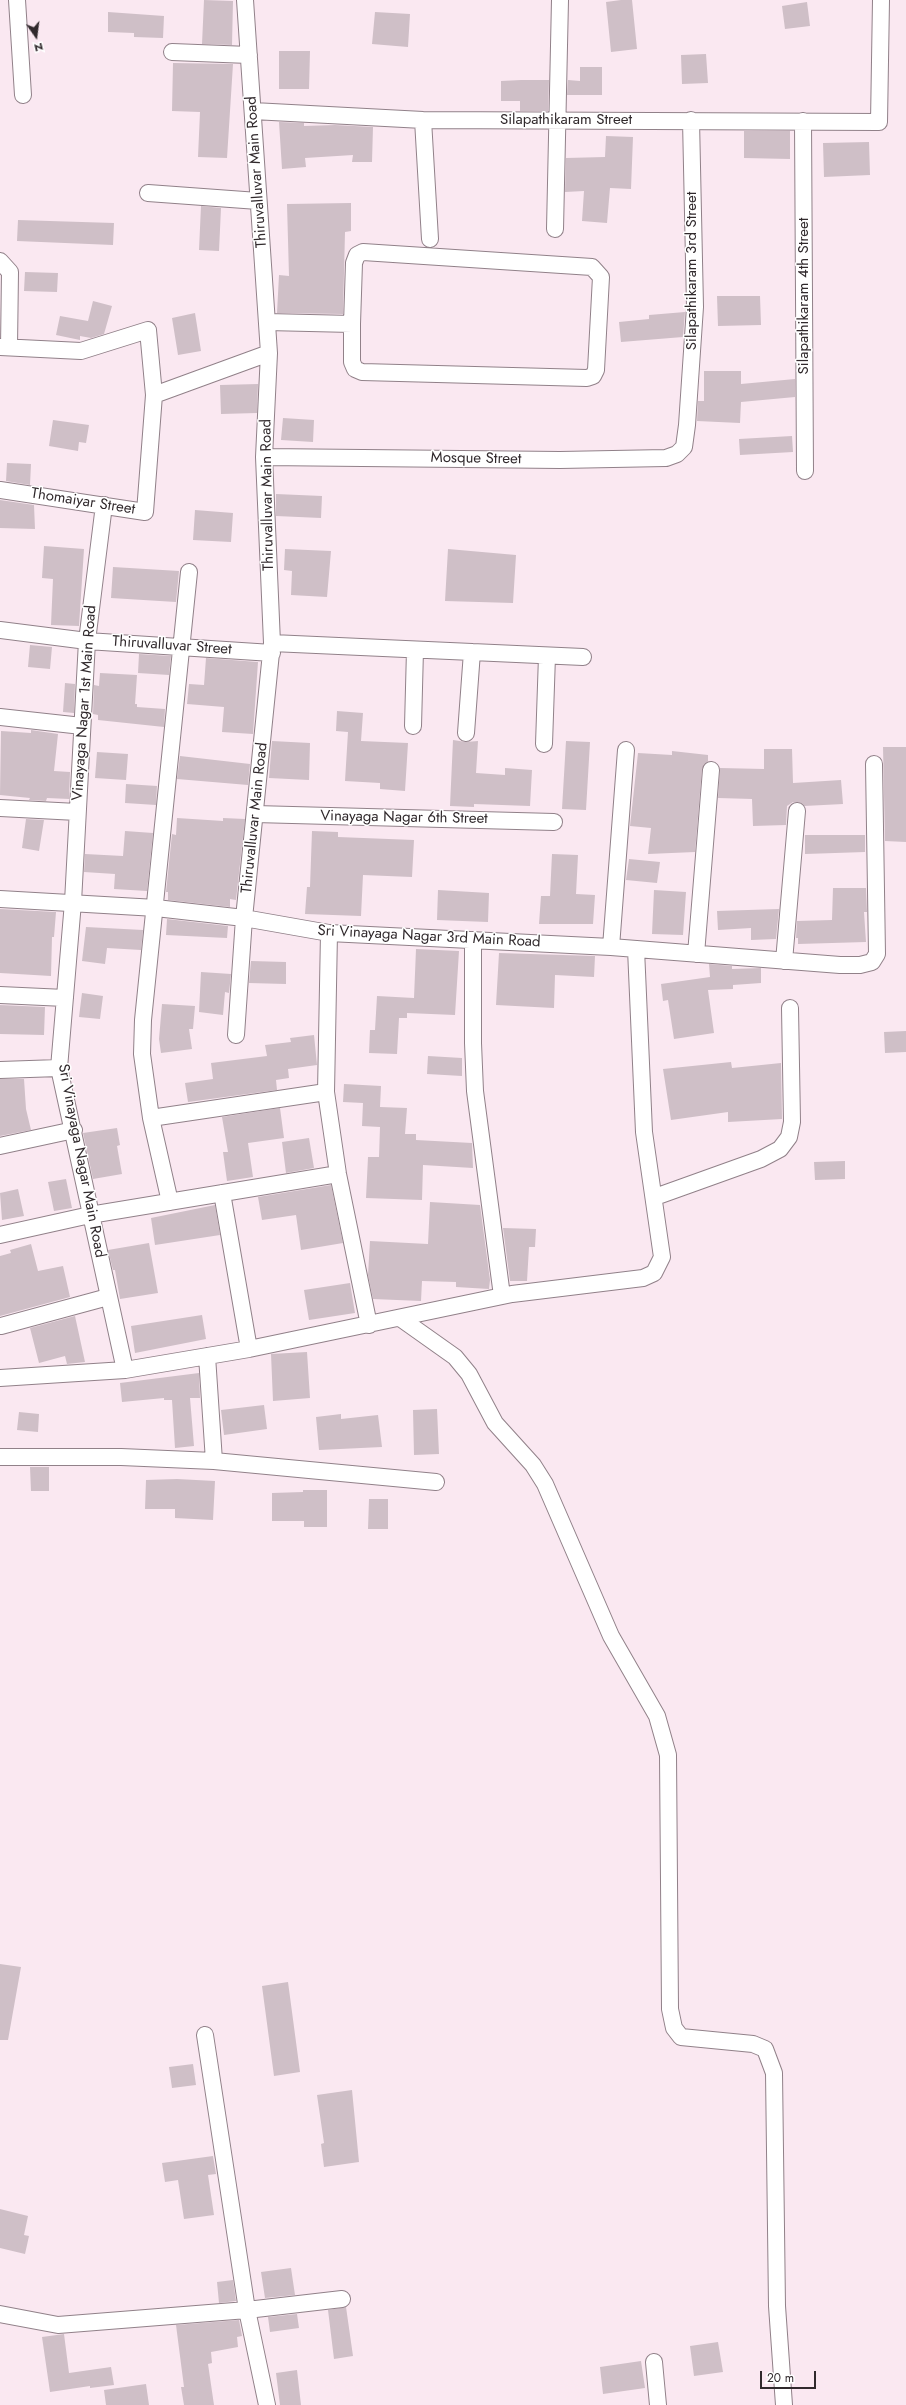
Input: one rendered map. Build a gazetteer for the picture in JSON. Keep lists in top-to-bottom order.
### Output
{
  "streets": {
    "street": [
      "Silapathikaram Street",
      "Thiruvalluvar Main Road",
      "Silapathikaram 3rd Street",
      "Silapathikaram 4th Street",
      "Mosque Street",
      "Thomaiyar Street",
      "Thiruvalluvar Street",
      "Vinayaga Nagar 1st Main Road",
      "Vinayaga Nagar 6th Street",
      "Sri Vinayaga Nagar 3rd Main Road",
      "Sri Vinayaga Nagar Main Road"
    ]
  },
  "crossings": [
    ["Silapathikaram Street", "Thiruvalluvar Main Road"],
    ["Silapathikaram Street", "Silapathikaram 3rd Street"],
    ["Silapathikaram Street", "Silapathikaram 4th Street"],
    ["Thiruvalluvar Main Road", "Mosque Street"],
    ["Thiruvalluvar Main Road", "Thiruvalluvar Street"],
    ["Thiruvalluvar Main Road", "Vinayaga Nagar 6th Street"],
    ["Thiruvalluvar Main Road", "Sri Vinayaga Nagar 3rd Main Road"],
    ["Silapathikaram 3rd Street", "Mosque Street"],
    ["Thomaiyar Street", "Vinayaga Nagar 1st Main Road"],
    ["Thiruvalluvar Street", "Vinayaga Nagar 1st Main Road"],
    ["Vinayaga Nagar 1st Main Road", "Sri Vinayaga Nagar 3rd Main Road"],
    ["Vinayaga Nagar 1st Main Road", "Sri Vinayaga Nagar Main Road"],
    ["Sri Vinayaga Nagar 3rd Main Road", "Sri Vinayaga Nagar Main Road"]
  ],
  "scale_bar": "20 m",
  "north": "bottom"
}
